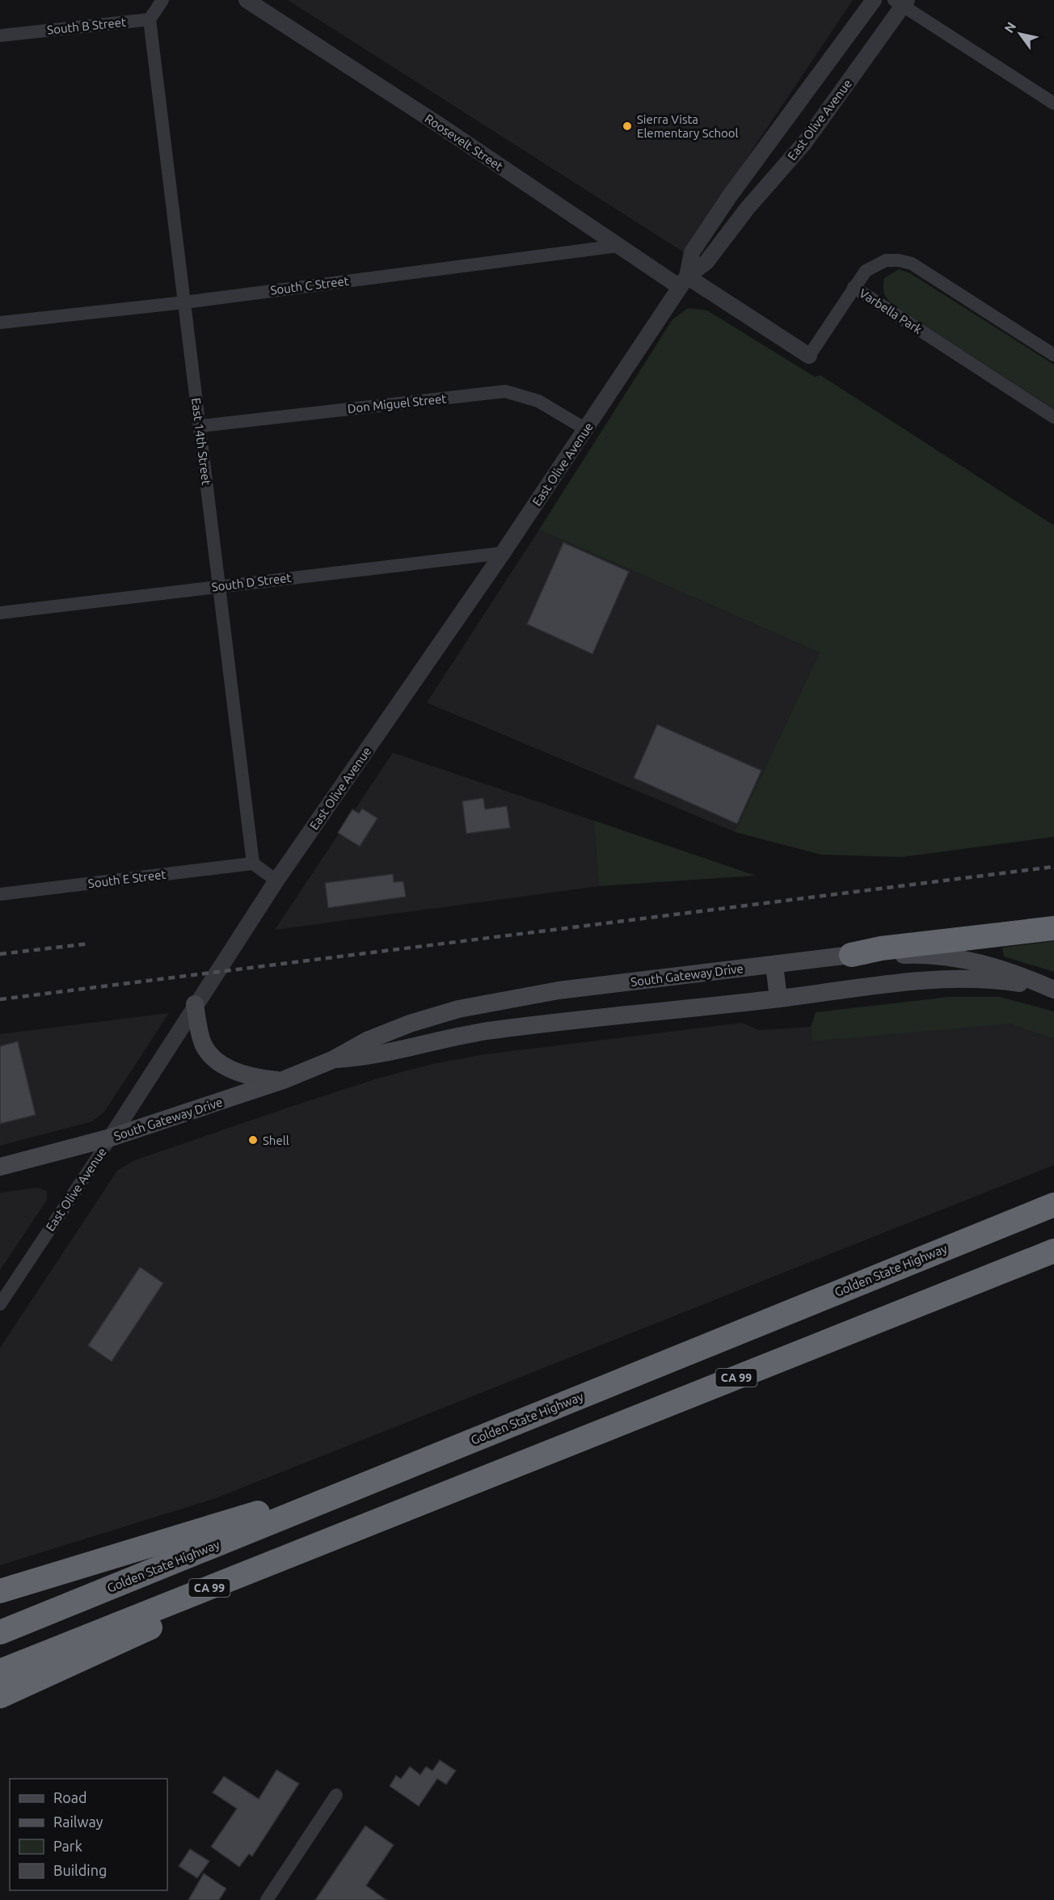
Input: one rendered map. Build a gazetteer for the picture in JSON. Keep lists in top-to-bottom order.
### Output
{
  "streets": {
    "highway": ["Golden State Highway", "CA 99"],
    "main road": ["South Gateway Drive"],
    "street": [
      "South B Street",
      "East Olive Avenue",
      "Roosevelt Street",
      "South C Street",
      "Varbella Park",
      "Don Miguel Street",
      "East 14th Street",
      "South D Street",
      "South E Street"
    ]
  },
  "crossings": [
    ["South B Street", "East 14th Street"],
    ["East Olive Avenue", "Roosevelt Street"],
    ["East Olive Avenue", "Don Miguel Street"],
    ["East Olive Avenue", "South D Street"],
    ["East Olive Avenue", "South Gateway Drive"],
    ["Roosevelt Street", "South C Street"],
    ["South C Street", "East 14th Street"],
    ["Don Miguel Street", "East 14th Street"],
    ["East 14th Street", "South D Street"],
    ["East 14th Street", "South E Street"]
  ],
  "places": ["Sierra Vista Elementary School", "Shell"],
  "legend": [
    "Road",
    "Railway",
    "Park",
    "Building"
  ],
  "north": "top left"
}
